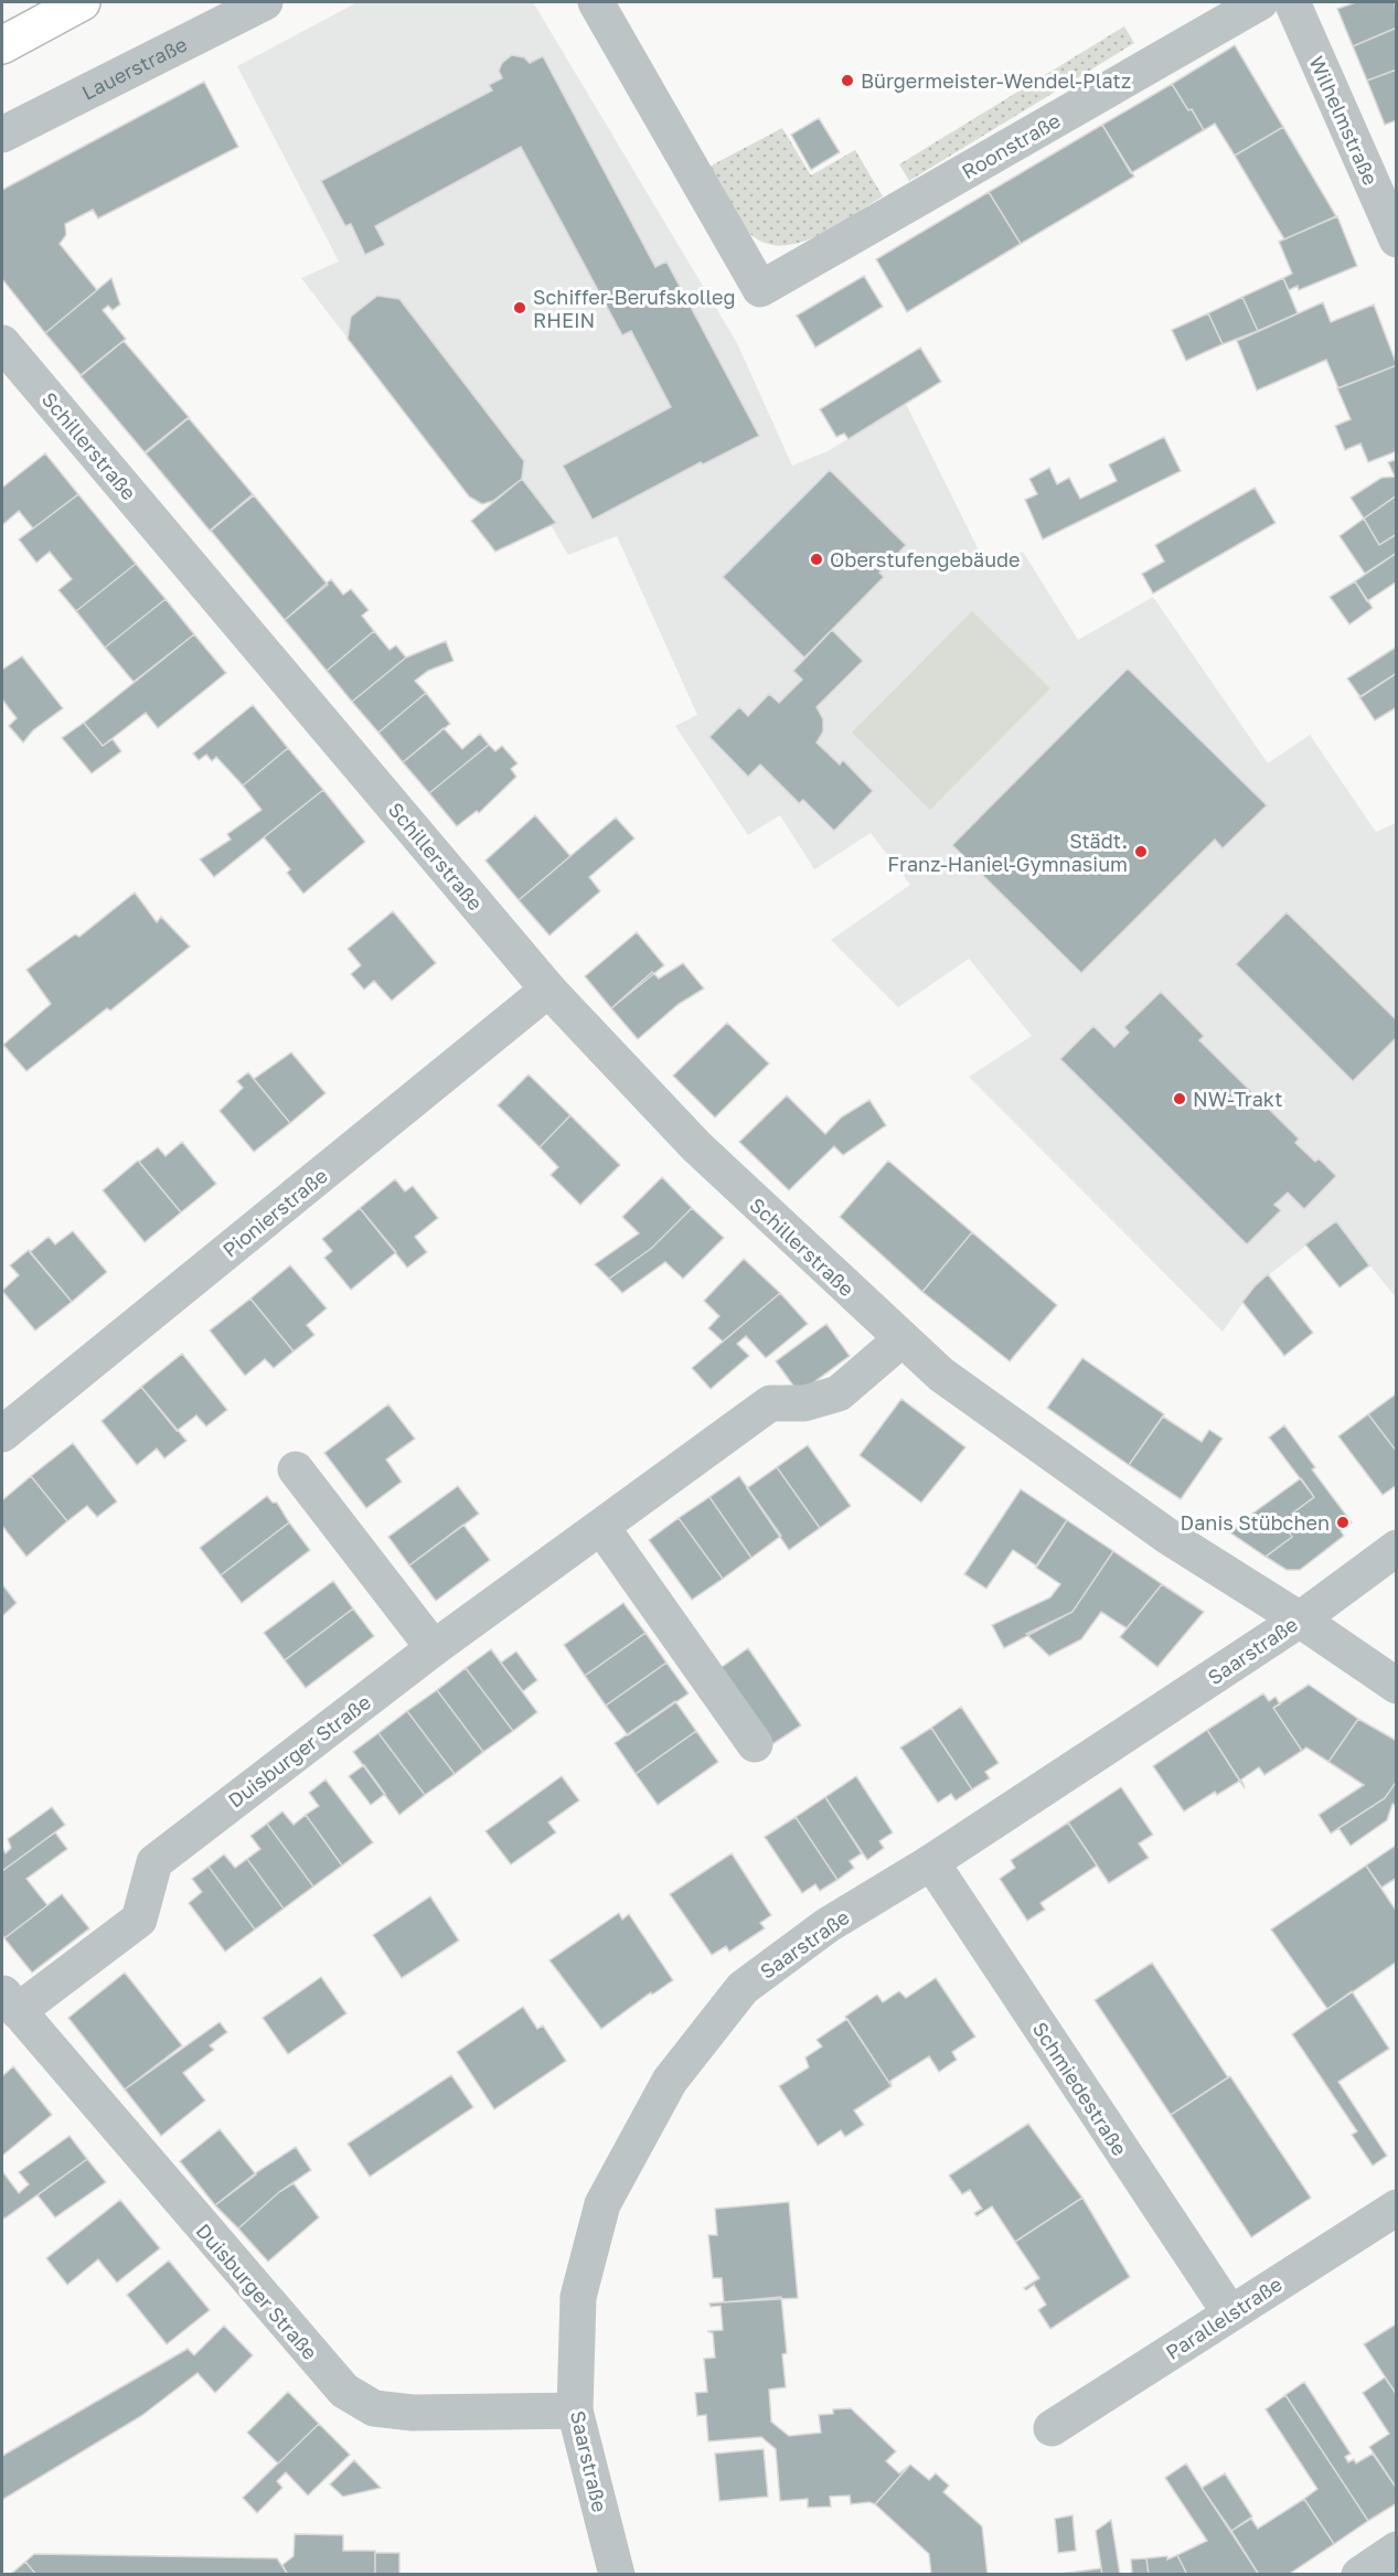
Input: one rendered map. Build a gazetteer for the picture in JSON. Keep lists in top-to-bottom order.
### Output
{
  "streets": {
    "street": [
      "Lauerstraße",
      "Wilhelmstraße",
      "Roonstraße",
      "Schillerstraße",
      "Pionierstraße",
      "Saarstraße",
      "Duisburger Straße",
      "Schmiedestraße",
      "Parallelstraße"
    ]
  },
  "crossings": [
    ["Schillerstraße", "Pionierstraße"],
    ["Schillerstraße", "Saarstraße"],
    ["Saarstraße", "Duisburger Straße"],
    ["Saarstraße", "Schmiedestraße"],
    ["Schmiedestraße", "Parallelstraße"]
  ],
  "places": [
    "Bürgermeister-Wendel-Platz",
    "Schiffer-Berufskolleg RHEIN",
    "Oberstufengebäude",
    "Städt. Franz-Haniel-Gymnasium",
    "NW-Trakt",
    "Danis Stübchen"
  ]
}
